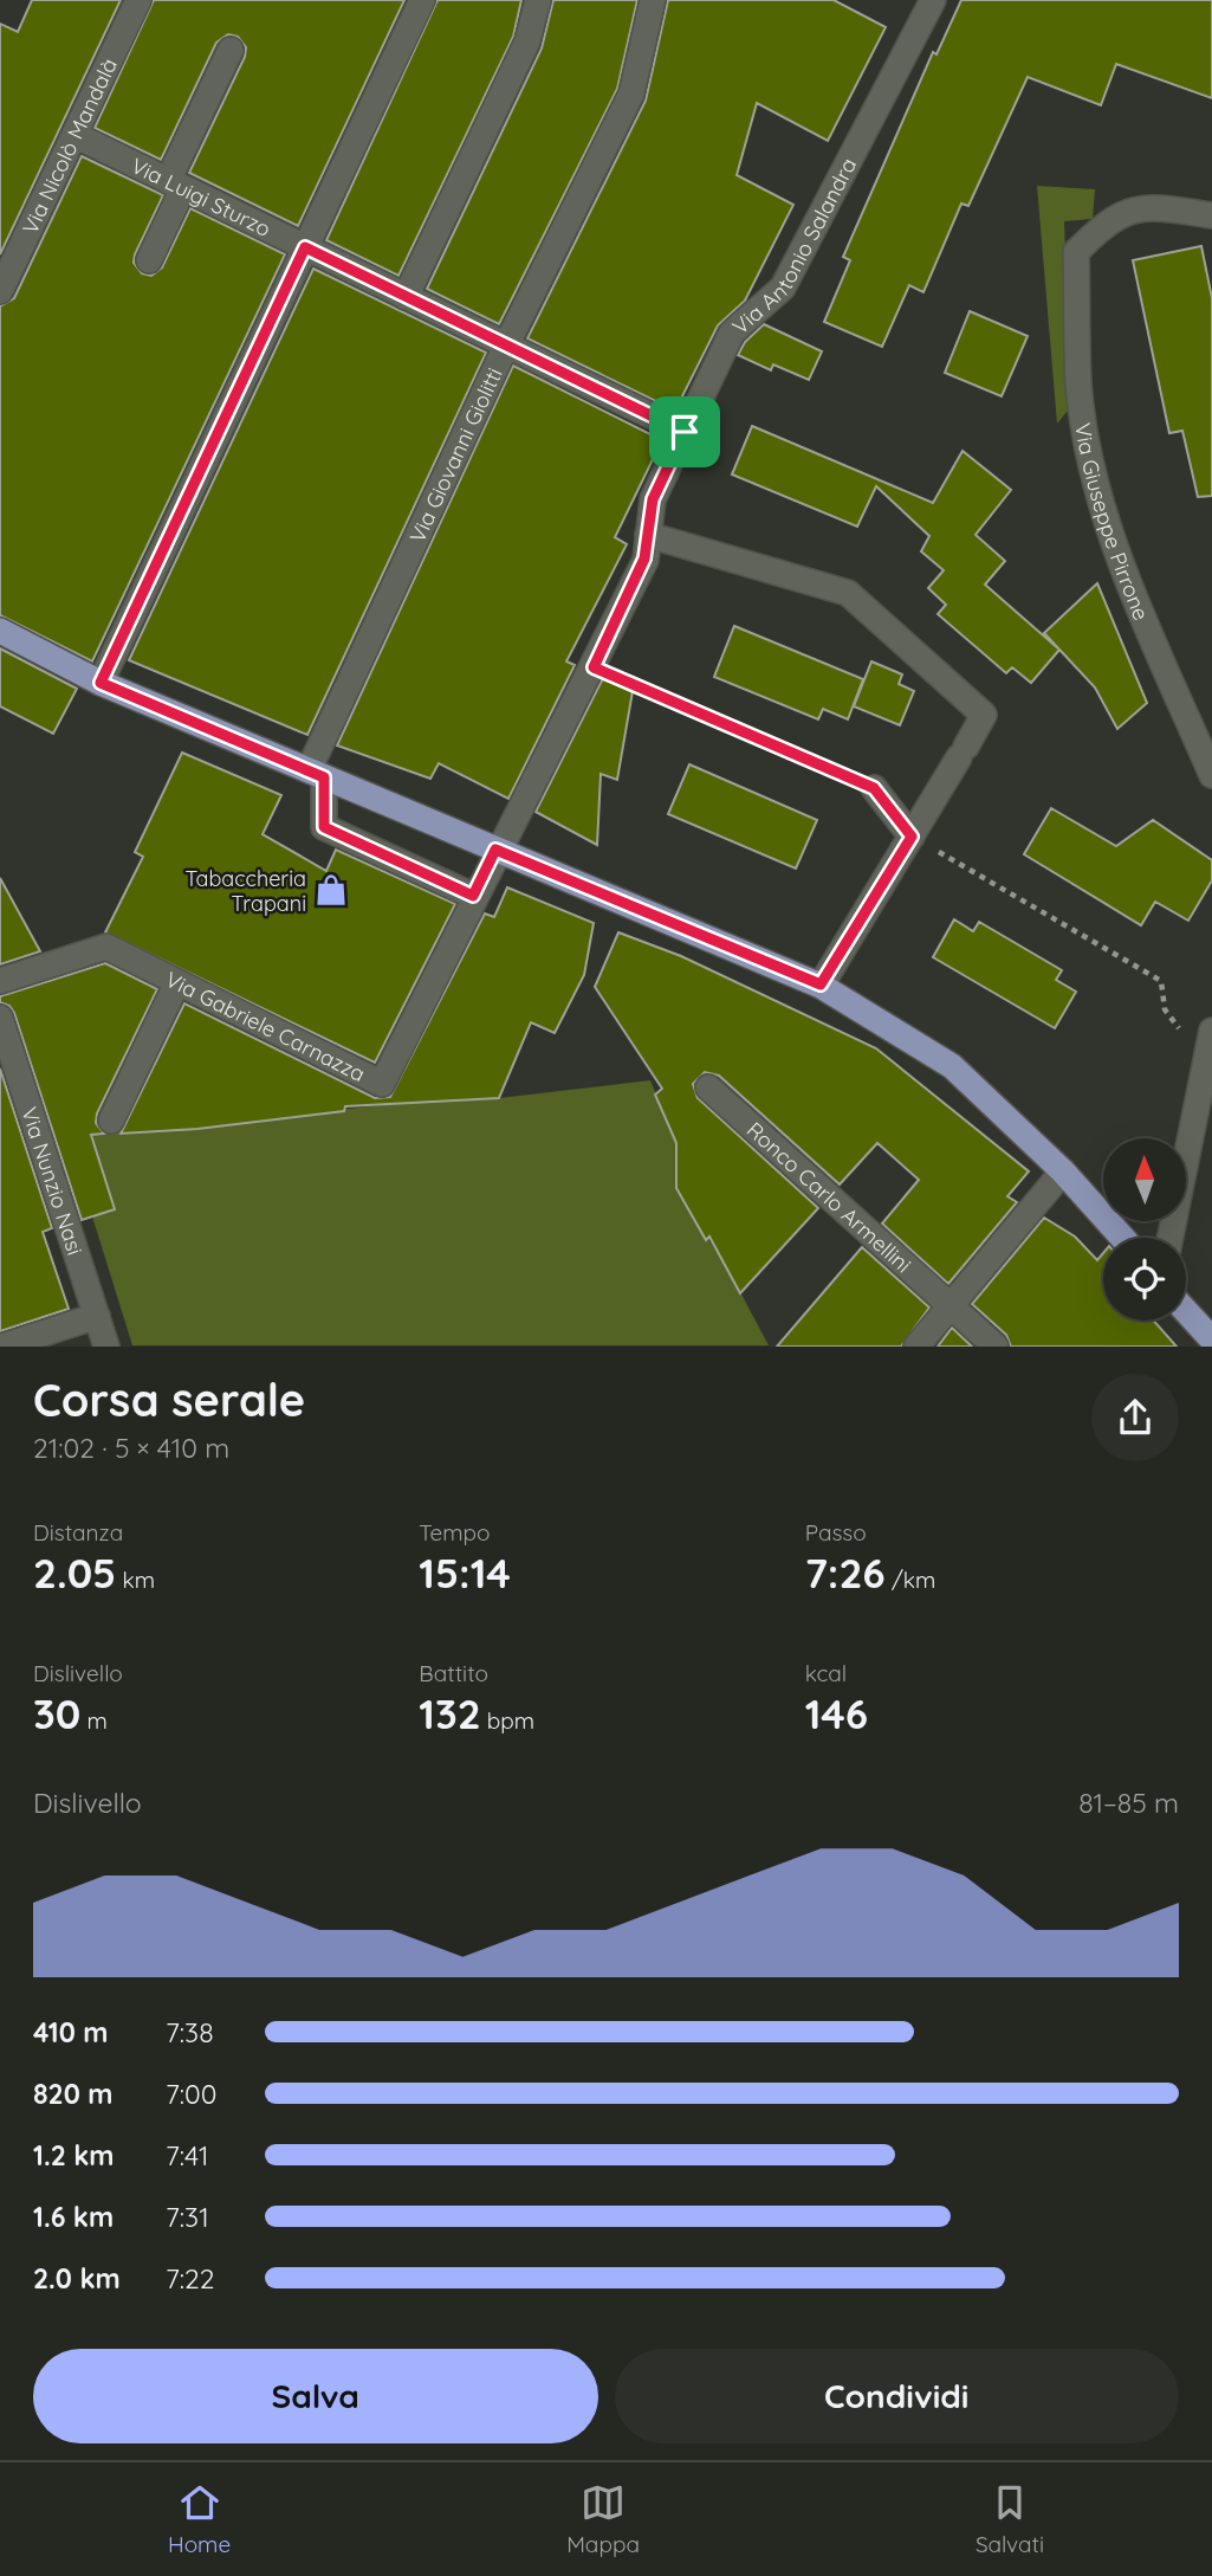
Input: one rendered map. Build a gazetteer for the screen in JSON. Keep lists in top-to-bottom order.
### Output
{
  "streets": {
    "street": [
      "Via Nicolò Mandalà",
      "Via Luigi Sturzo",
      "Via Antonio Salandra",
      "Via Giovanni Giolitti",
      "Via Giuseppe Pirrone",
      "Via Gabriele Carnazza",
      "Via Nunzio Nasi",
      "Ronco Carlo Armellini"
    ]
  },
  "crossings": [
    ["Via Nicolò Mandalà", "Via Luigi Sturzo"],
    ["Via Luigi Sturzo", "Via Antonio Salandra"],
    ["Via Luigi Sturzo", "Via Giovanni Giolitti"],
    ["Via Antonio Salandra", "Via Gabriele Carnazza"]
  ],
  "places": {
    "shop": ["Tabaccheria Trapani"]
  },
  "north": "top",
  "page": {
    "heading": ["Corsa serale", "21:02 · 5 × 410 m"],
    "stats": [
      ["Distanza", "2.05 km"],
      ["Tempo", "15:14"],
      ["Passo", "7:26 /km"],
      ["Dislivello", "30 m"],
      ["Battito", "132 bpm"],
      ["kcal", "146"]
    ],
    "chart": ["Dislivello", "81–85 m"],
    "list": [
      {
        "name": "410 m",
        "note": "7:38"
      },
      {
        "name": "820 m",
        "note": "7:00"
      },
      {
        "name": "1.2 km",
        "note": "7:41"
      },
      {
        "name": "1.6 km",
        "note": "7:31"
      },
      {
        "name": "2.0 km",
        "note": "7:22"
      }
    ],
    "buttons": ["Salva", "Condividi"],
    "tabs": ["Home", "Mappa", "Salvati"]
  }
}
